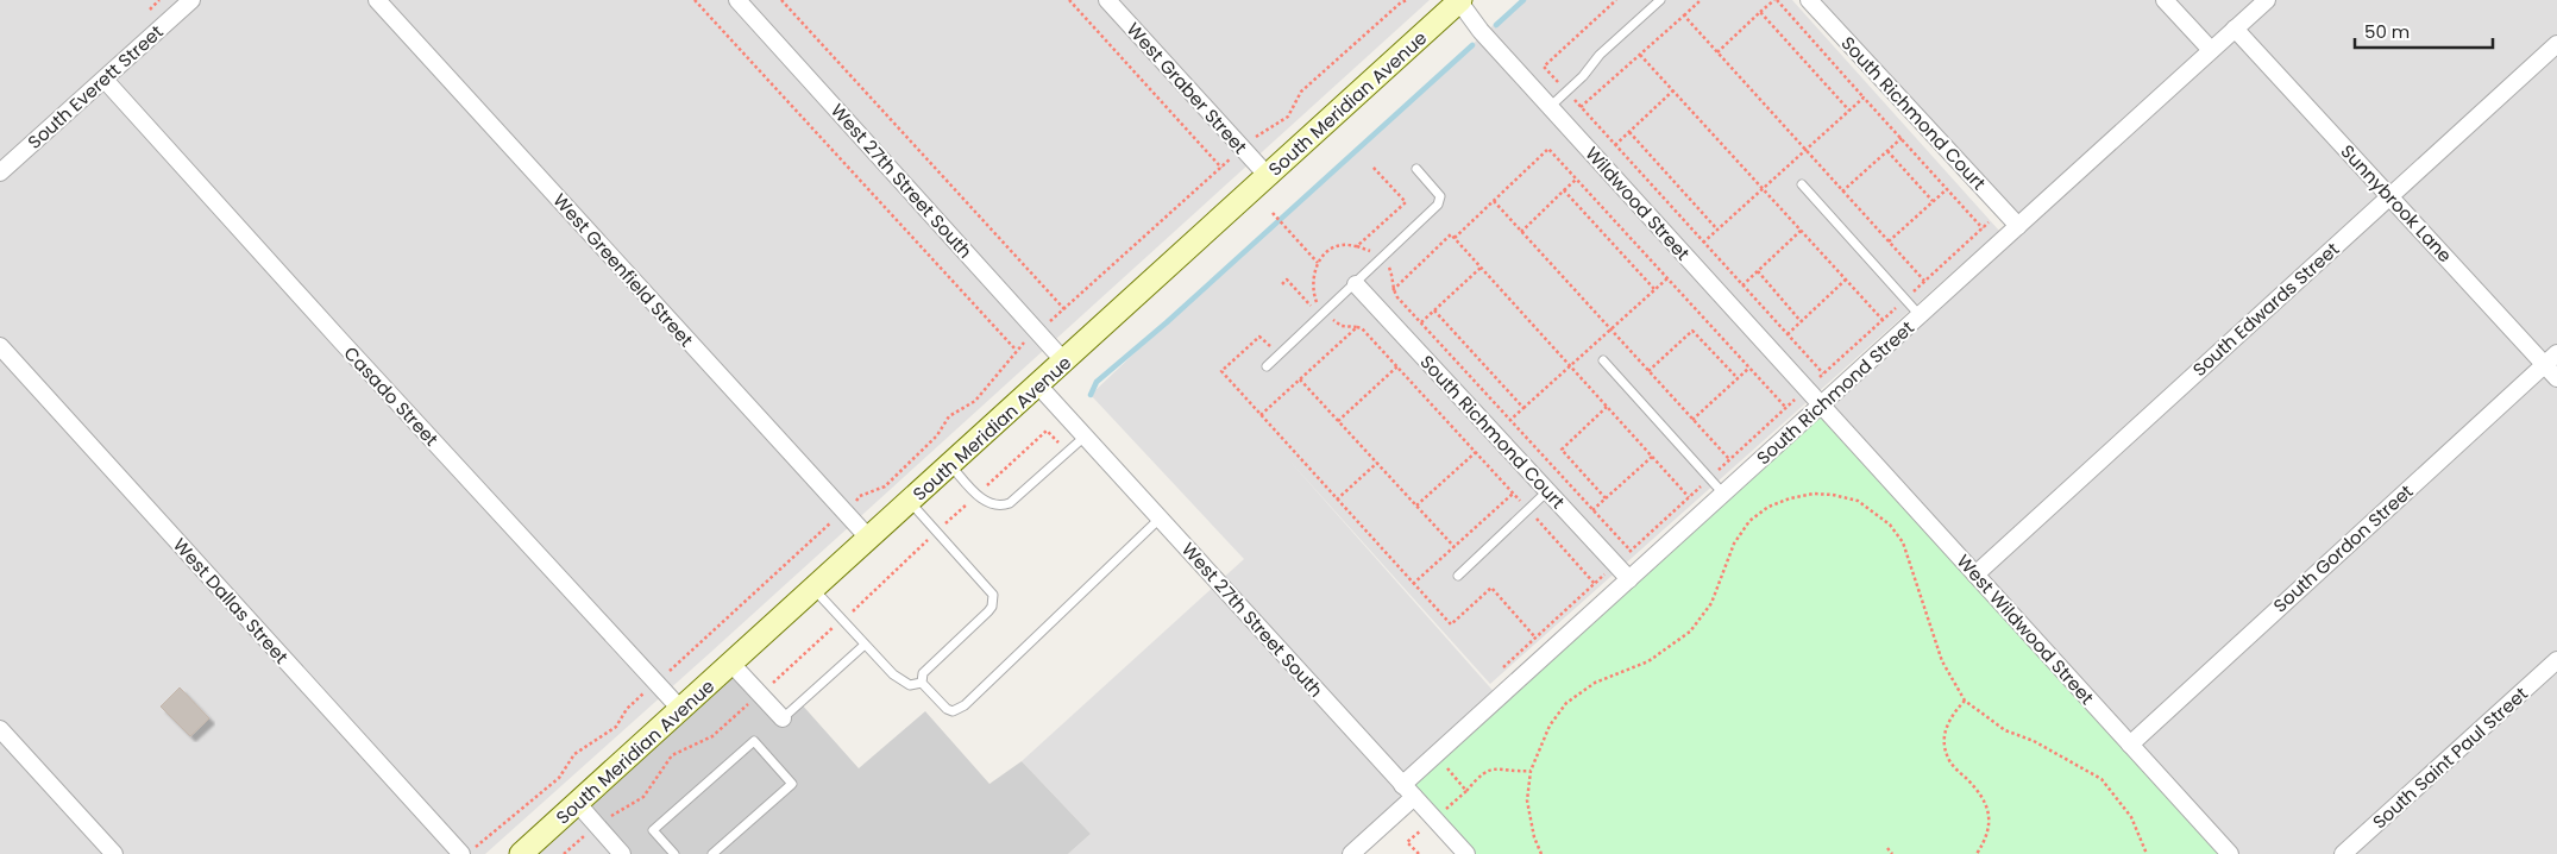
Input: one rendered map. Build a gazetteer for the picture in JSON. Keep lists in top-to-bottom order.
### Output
{
  "streets": {
    "main road": ["South Meridian Avenue"],
    "street": [
      "South Everett Street",
      "West Graber Street",
      "South Richmond Court",
      "West 27th Street South",
      "Wildwood Street",
      "Sunnybrook Lane",
      "West Greenfield Street",
      "South Edwards Street",
      "South Richmond Street",
      "Casado Street",
      "South Gordon Street",
      "West Dallas Street",
      "West Wildwood Street",
      "South Saint Paul Street"
    ]
  },
  "crossings": [
    ["South Everett Street", "Casado Street"],
    ["West Graber Street", "South Meridian Avenue"],
    ["South Meridian Avenue", "West 27th Street South"],
    ["South Meridian Avenue", "Wildwood Street"],
    ["South Meridian Avenue", "West Greenfield Street"],
    ["South Meridian Avenue", "Casado Street"],
    ["South Richmond Court", "South Richmond Street"],
    ["West 27th Street South", "South Richmond Street"],
    ["Wildwood Street", "South Richmond Street"],
    ["Wildwood Street", "West Wildwood Street"],
    ["Sunnybrook Lane", "South Edwards Street"],
    ["Sunnybrook Lane", "South Richmond Street"],
    ["Sunnybrook Lane", "South Gordon Street"],
    ["South Edwards Street", "West Wildwood Street"],
    ["South Richmond Street", "West Wildwood Street"],
    ["South Gordon Street", "West Wildwood Street"]
  ],
  "scale_bar": "50 m"
}
